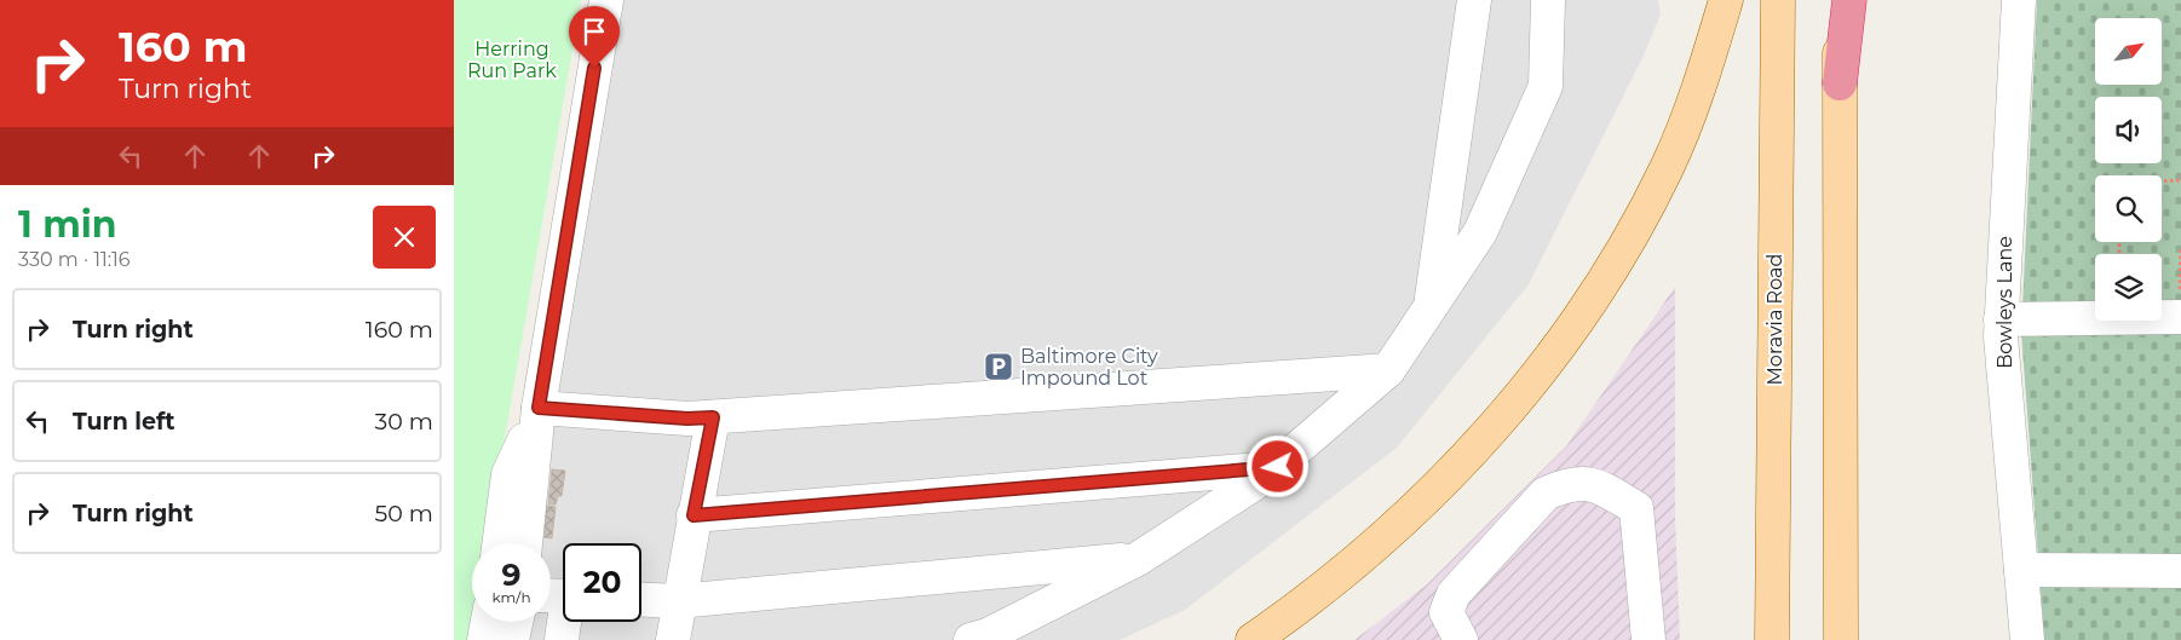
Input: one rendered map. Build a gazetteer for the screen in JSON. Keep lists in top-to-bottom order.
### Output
{
  "streets": {
    "main road": ["Moravia Road"],
    "street": ["Bowleys Lane"]
  },
  "parks": ["Herring Run Park"],
  "places": {
    "parking": ["Baltimore City Impound Lot"]
  },
  "north": "top right",
  "page": {
    "turn": ["160 m", "Turn right"],
    "heading": ["1 min", "330 m · 11:16"],
    "list": [
      {
        "name": "Turn right",
        "value": "160 m"
      },
      {
        "name": "Turn left",
        "value": "30 m"
      },
      {
        "name": "Turn right",
        "value": "50 m"
      }
    ],
    "speed": "9 km/h",
    "limit": "20"
  }
}
